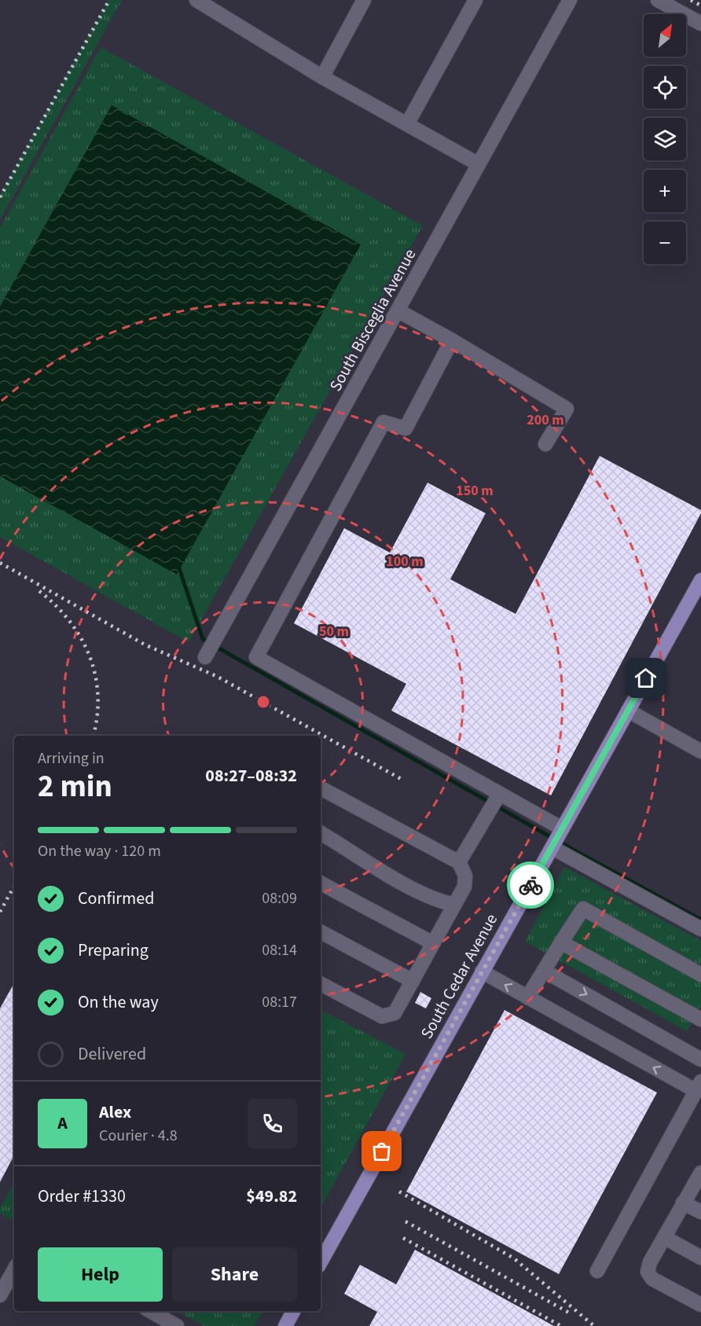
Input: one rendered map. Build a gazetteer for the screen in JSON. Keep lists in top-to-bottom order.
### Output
{
  "streets": {
    "main road": ["South Cedar Avenue"],
    "street": ["South Bisceglia Avenue"]
  },
  "north": "top right",
  "page": {
    "map_buttons": ["+", "−"],
    "heading": ["2 min", "Arriving in", "08:27–08:32"],
    "panel": [
      "Alex",
      "Courier · 4.8",
      "Order #1330",
      "$49.82"
    ],
    "bar": "On the way · 120 m",
    "list": [
      ["Confirmed", "08:09"],
      ["Preparing", "08:14"],
      ["On the way", "08:17"],
      "Delivered"
    ],
    "round": "A",
    "buttons": ["Help", "Share"]
  },
  "rings": [
    "200 m",
    "150 m",
    "100 m",
    "50 m"
  ]
}
